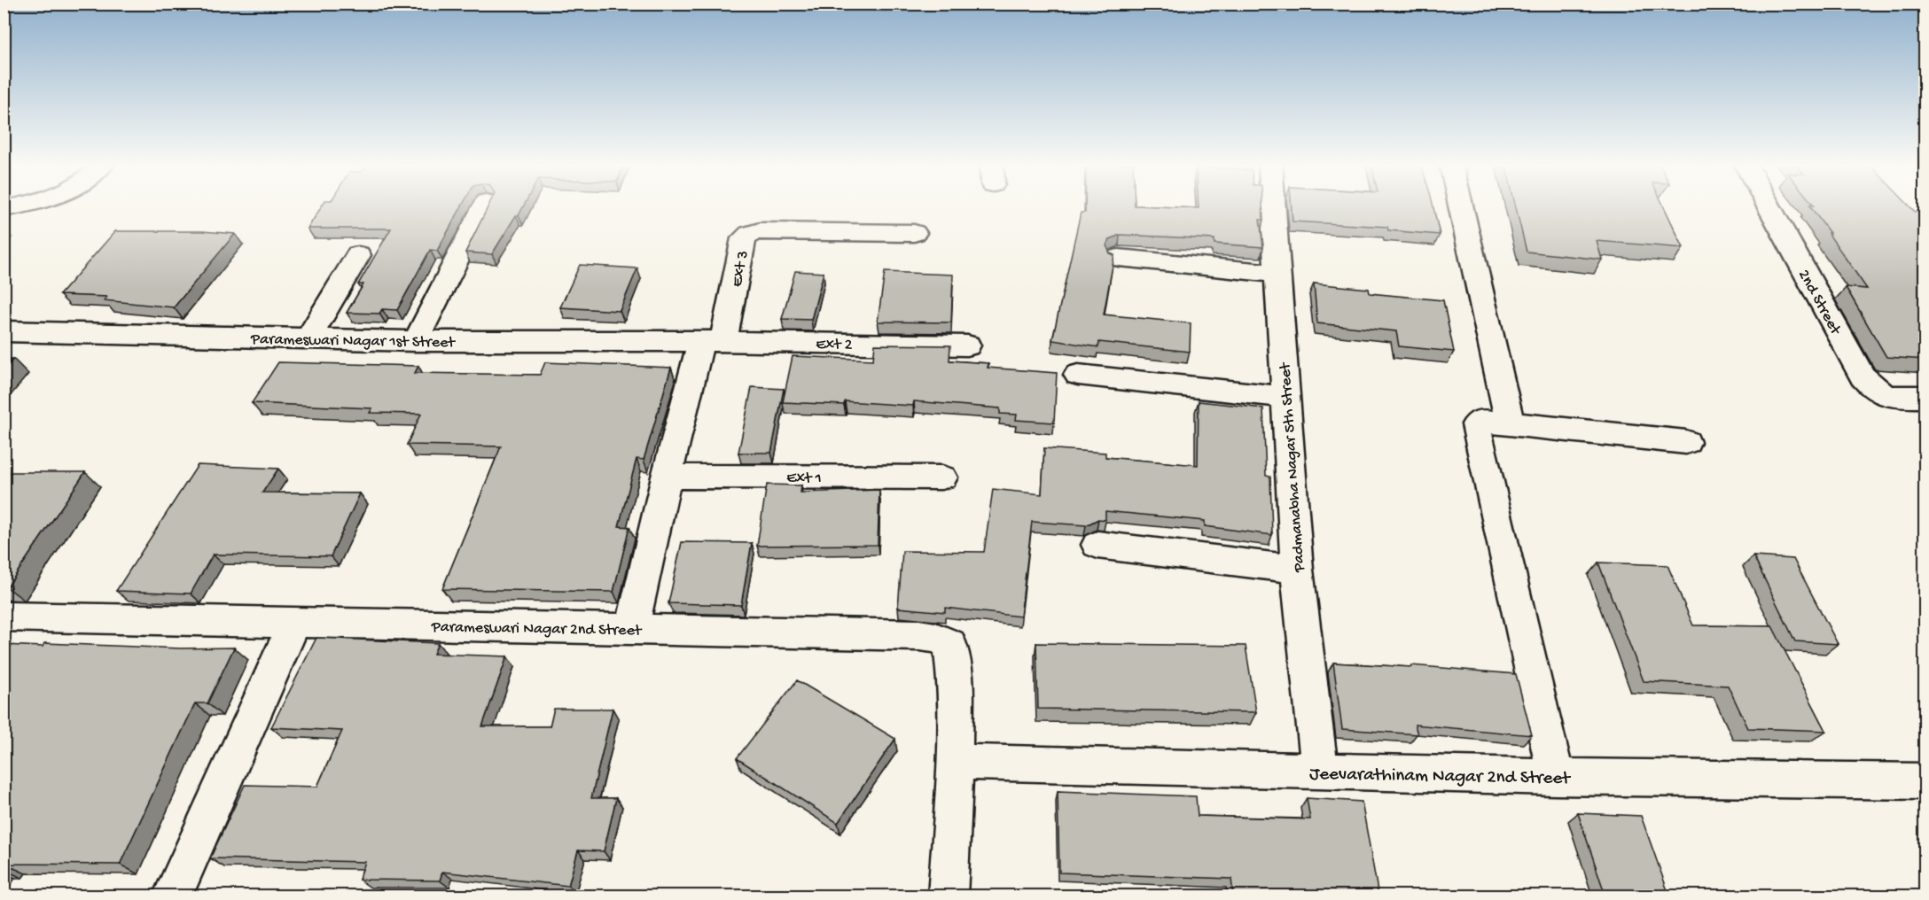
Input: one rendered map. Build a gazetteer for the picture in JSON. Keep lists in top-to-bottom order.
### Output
{
  "streets": {
    "street": [
      "Ext 3",
      "2nd Street",
      "Parameswari Nagar 1st Street",
      "Ext 2",
      "Padmanabha Nagar 5th Street",
      "Ext 1",
      "Parameswari Nagar 2nd Street",
      "Jeevarathinam Nagar 2nd Street"
    ]
  },
  "crossings": [
    ["Ext 3", "Parameswari Nagar 1st Street"],
    ["Ext 3", "Ext 2"],
    ["Ext 3", "Ext 1"],
    ["Ext 3", "Parameswari Nagar 2nd Street"],
    ["Parameswari Nagar 1st Street", "Ext 2"],
    ["Padmanabha Nagar 5th Street", "Jeevarathinam Nagar 2nd Street"],
    ["Parameswari Nagar 2nd Street", "Jeevarathinam Nagar 2nd Street"]
  ]
}
